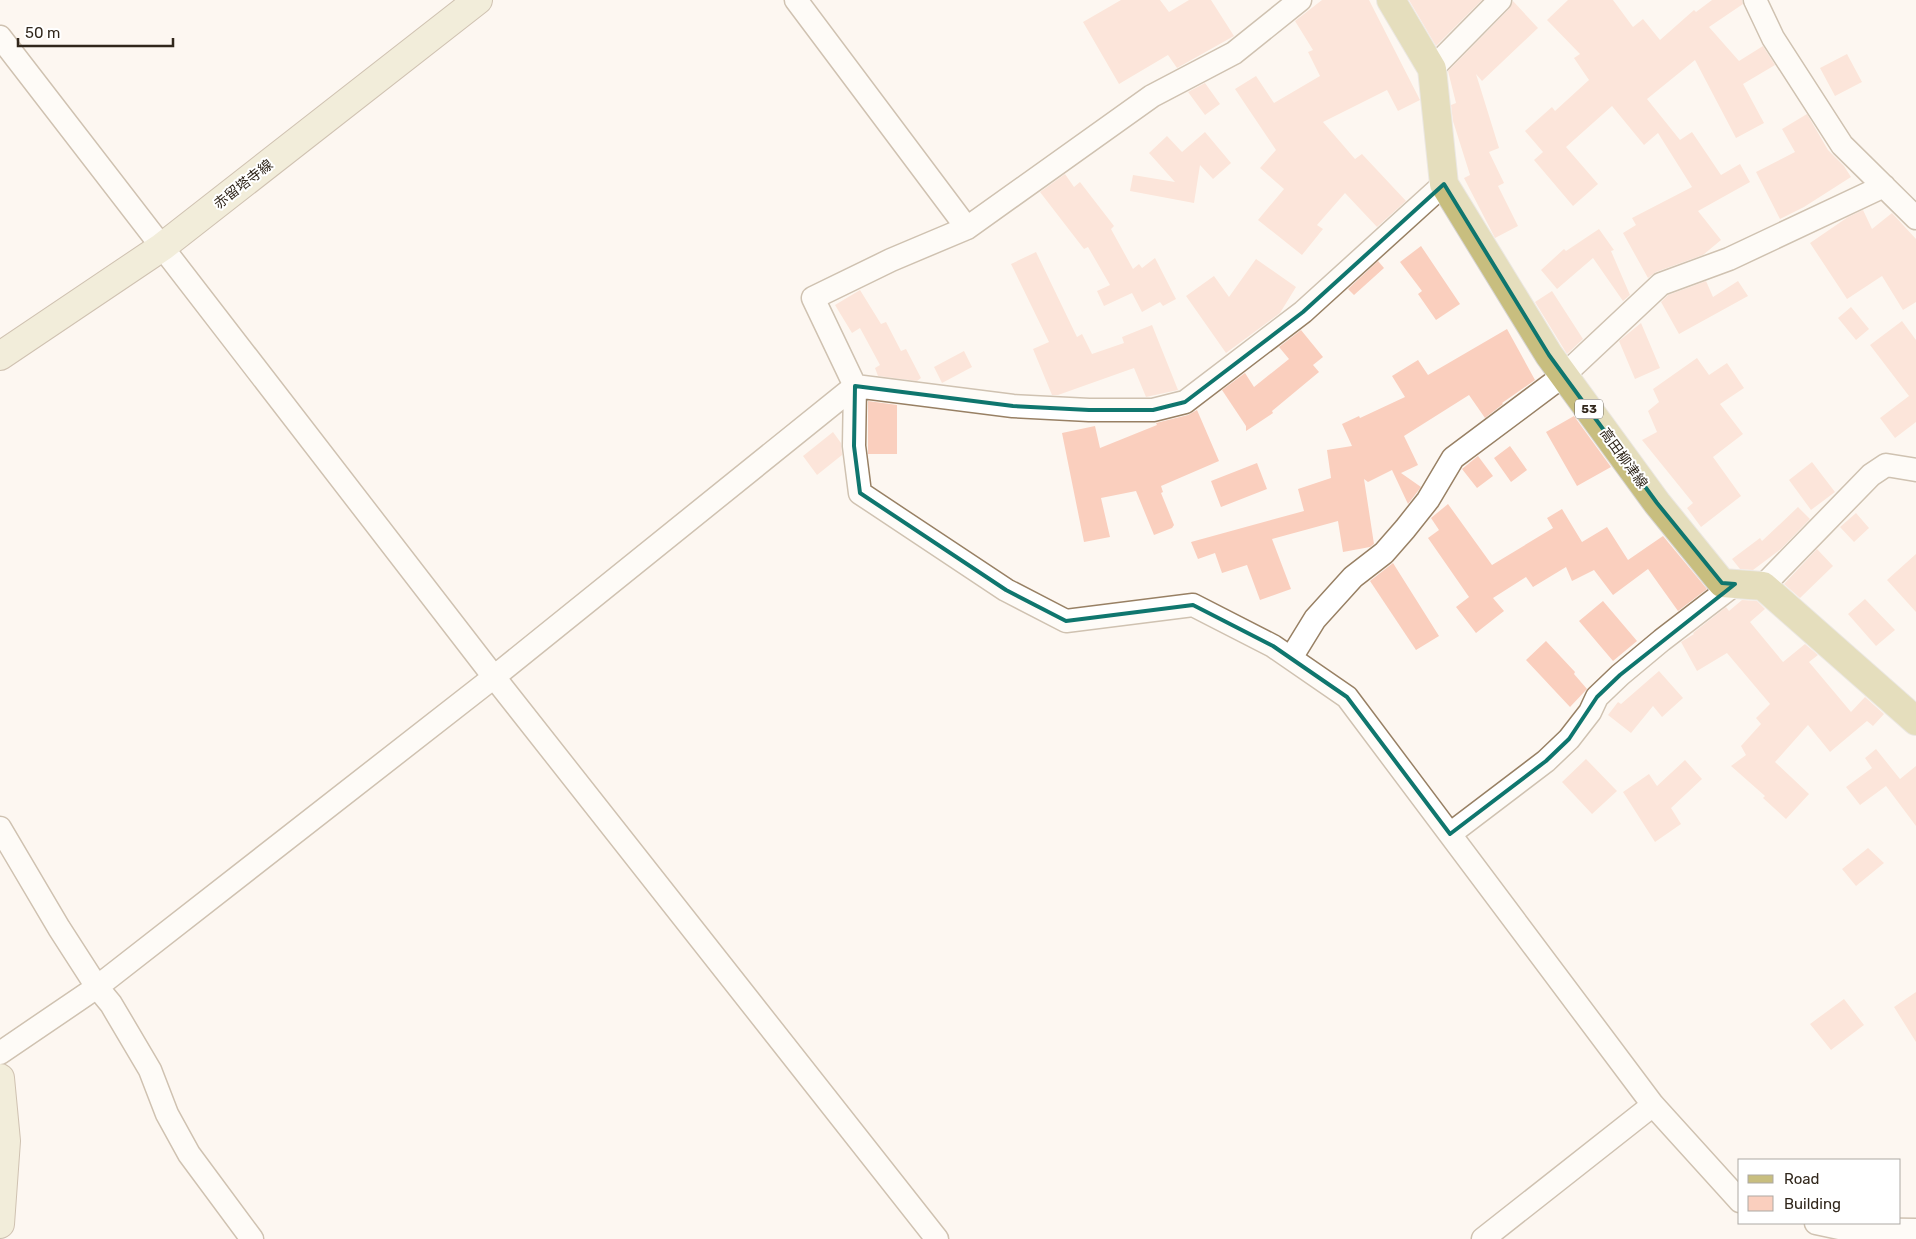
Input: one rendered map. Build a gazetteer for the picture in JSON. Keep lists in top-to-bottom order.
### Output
{
  "streets": {
    "main road": ["赤留塔寺線", "53", "高田柳津線"]
  },
  "legend": ["Road", "Building"],
  "scale_bar": "50 m"
}
